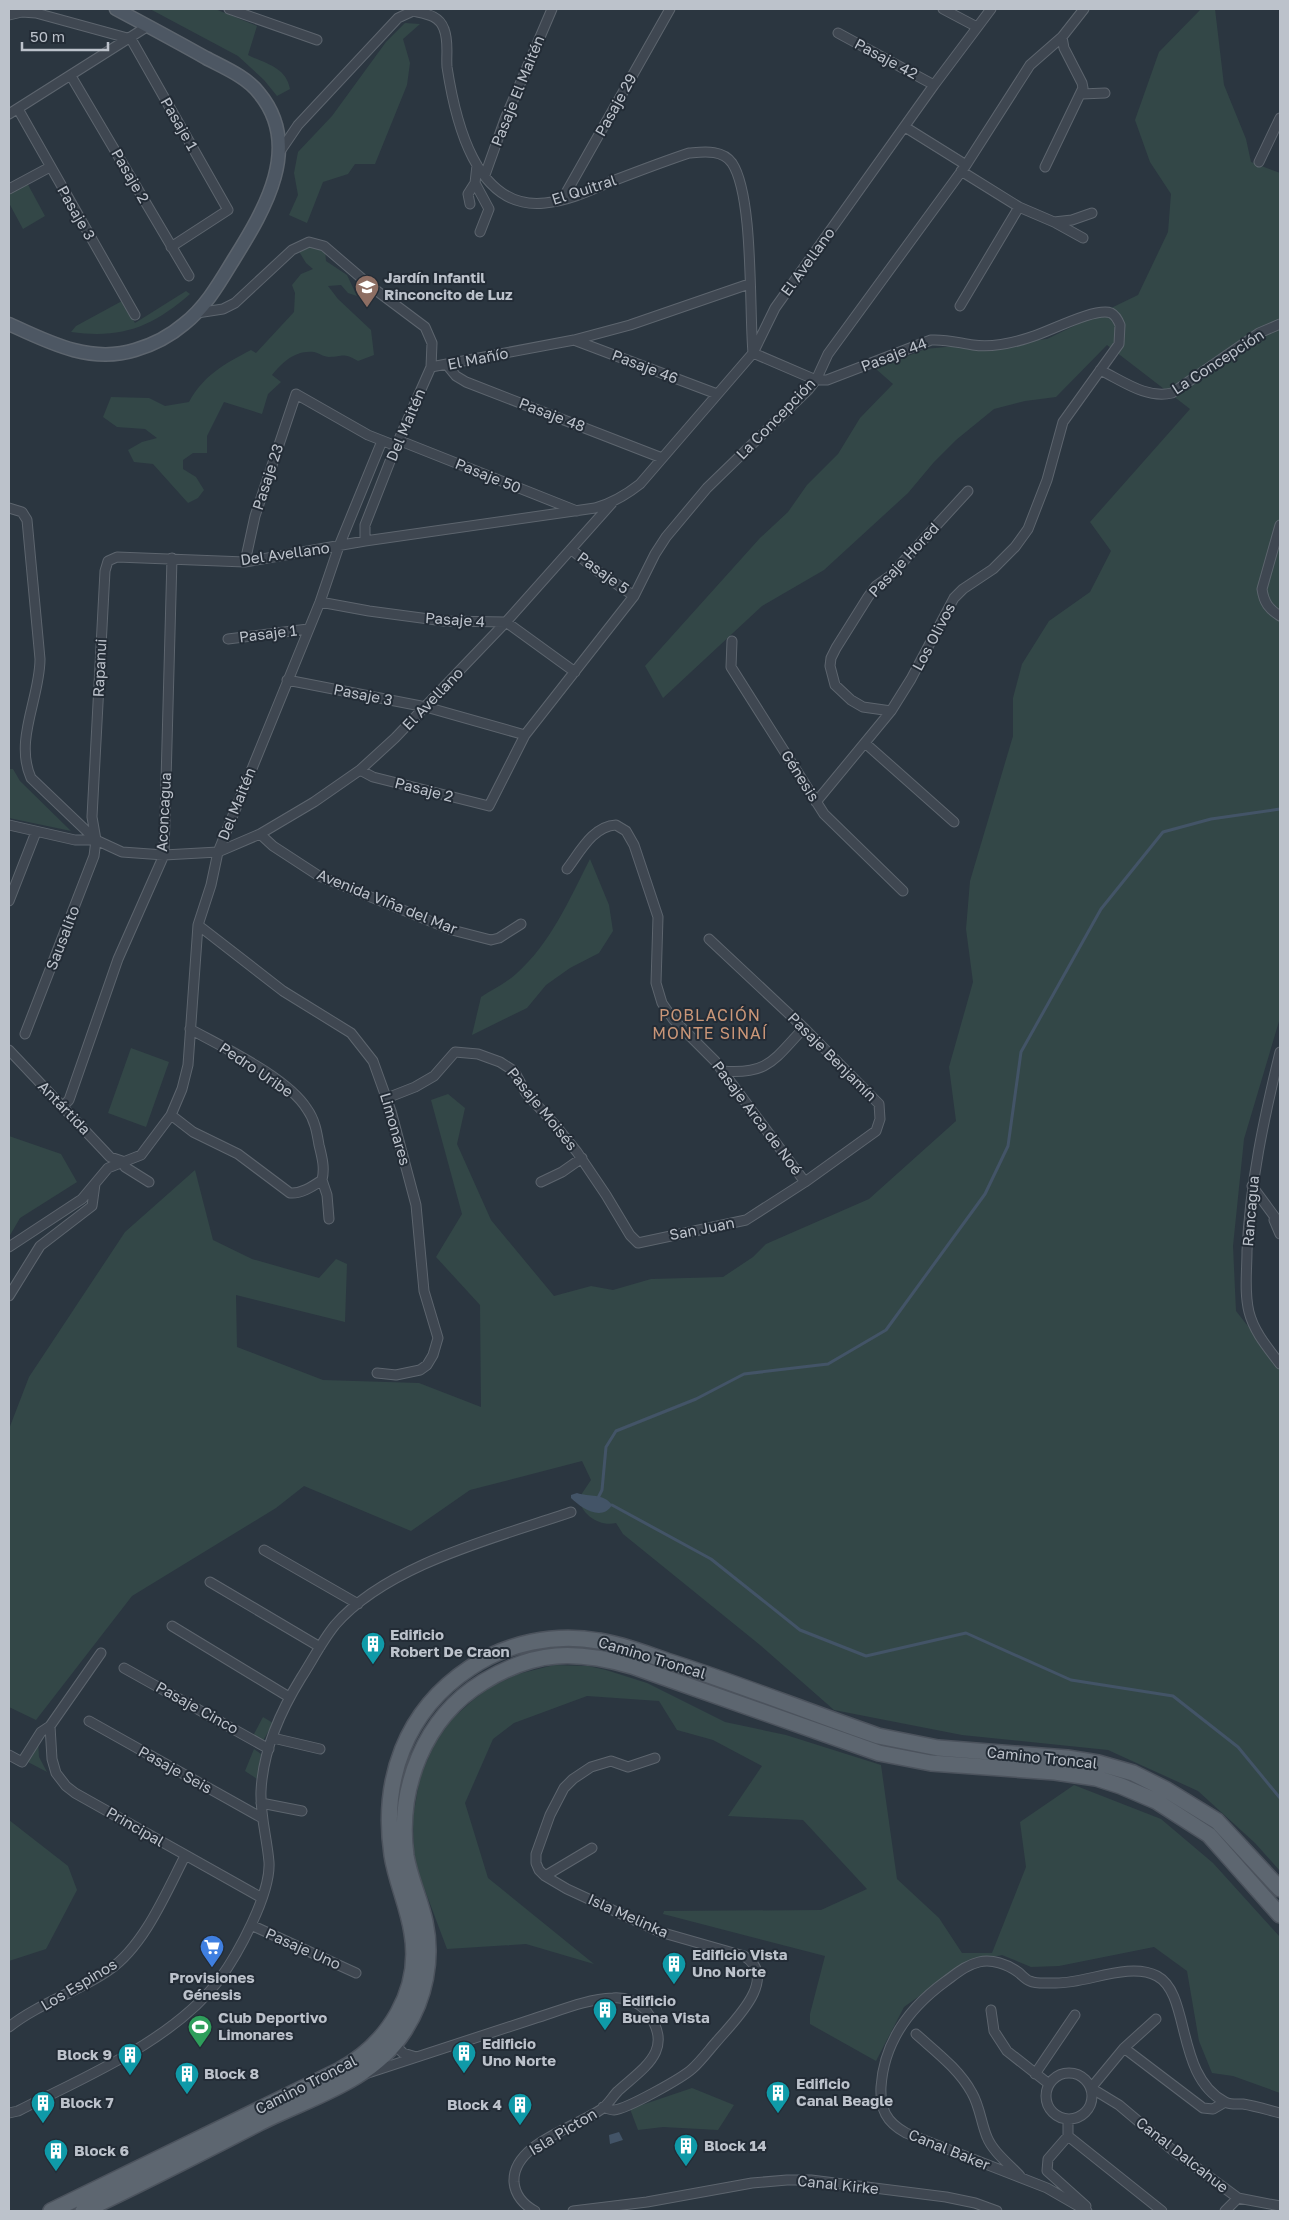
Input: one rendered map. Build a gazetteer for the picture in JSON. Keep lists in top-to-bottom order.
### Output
{
  "streets": {
    "main road": ["Camino Troncal"],
    "street": [
      "Pasaje 42",
      "Pasaje El Maitén",
      "Pasaje 29",
      "Pasaje 1",
      "Pasaje 2",
      "El Quitral",
      "Pasaje 3",
      "El Avellano",
      "Pasaje 44",
      "El Mañío",
      "La Concepción",
      "Pasaje 46",
      "Pasaje 48",
      "Del Maitén",
      "Pasaje 50",
      "Pasaje 23",
      "Del Avellano",
      "Pasaje Hored",
      "Pasaje 5",
      "Pasaje 4",
      "Los Olivos",
      "Rapanui",
      "Génesis",
      "Aconcagua",
      "Avenida Viña del Mar",
      "Sausalito",
      "Pasaje Benjamín",
      "Pedro Uribe",
      "Antártida",
      "Pasaje Moisés",
      "Pasaje Arca de Noé",
      "Limonares",
      "Rancagua",
      "San Juan",
      "Pasaje Cinco",
      "Pasaje Seis",
      "Principal",
      "Isla Melinka",
      "Pasaje Uno",
      "Los Espinos",
      "Isla Picton",
      "Canal Baker",
      "Canal Dalcahue",
      "Canal Kirke"
    ]
  },
  "crossings": [
    ["Pasaje 42", "El Avellano"],
    ["Pasaje El Maitén", "El Quitral"],
    ["Pasaje 29", "El Quitral"],
    ["Pasaje 1", "Pasaje 2"],
    ["Pasaje 1", "Del Maitén"],
    ["Pasaje 2", "El Avellano"],
    ["Pasaje 2", "La Concepción"],
    ["El Quitral", "El Avellano"],
    ["El Quitral", "El Mañío"],
    ["Pasaje 3", "El Avellano"],
    ["Pasaje 3", "La Concepción"],
    ["Pasaje 3", "Del Maitén"],
    ["El Avellano", "Pasaje 46"],
    ["El Avellano", "Pasaje 48"],
    ["El Avellano", "Del Maitén"],
    ["El Avellano", "Pasaje 50"],
    ["El Avellano", "Del Avellano"],
    ["El Avellano", "Pasaje 5"],
    ["El Avellano", "Pasaje 4"],
    ["El Avellano", "Avenida Viña del Mar"],
    ["Pasaje 44", "La Concepción"],
    ["Pasaje 44", "Los Olivos"],
    ["El Mañío", "Pasaje 46"],
    ["El Mañío", "Pasaje 48"],
    ["El Mañío", "Del Maitén"],
    ["La Concepción", "Pasaje 5"],
    ["La Concepción", "Pasaje 4"],
    ["La Concepción", "Los Olivos"],
    ["Del Maitén", "Pasaje 50"],
    ["Del Maitén", "Del Avellano"],
    ["Del Maitén", "Pasaje 4"],
    ["Del Maitén", "Pedro Uribe"],
    ["Del Maitén", "Antártida"],
    ["Del Maitén", "Limonares"],
    ["Pasaje 50", "Pasaje 23"],
    ["Pasaje 23", "Del Avellano"],
    ["Del Avellano", "Rapanui"],
    ["Del Avellano", "Aconcagua"],
    ["Pasaje Hored", "Los Olivos"],
    ["Los Olivos", "Génesis"],
    ["Rapanui", "Aconcagua"],
    ["Rapanui", "Sausalito"],
    ["Aconcagua", "Antártida"],
    ["Pasaje Benjamín", "San Juan"],
    ["Pasaje Moisés", "Limonares"],
    ["Pasaje Moisés", "San Juan"],
    ["Pasaje Arca de Noé", "San Juan"],
    ["Camino Troncal", "Isla Picton"],
    ["Principal", "Los Espinos"],
    ["Isla Melinka", "Isla Picton"]
  ],
  "districts": ["POBLACIÓN MONTE SINAÍ"],
  "places": {
    "school or university": ["Jardín Infantil Rinconcito de Luz"],
    "building": [
      "Edificio Robert De Craon",
      "Edificio Vista Uno Norte",
      "Edificio Buena Vista",
      "Edificio Uno Norte",
      "Block 9",
      "Block 8",
      "Edificio Canal Beagle",
      "Block 7",
      "Block 4",
      "Block 14",
      "Block 6"
    ],
    "supermarket": ["Provisiones Génesis"],
    "sports": ["Club Deportivo Limonares"]
  },
  "scale_bar": "50 m"
}
